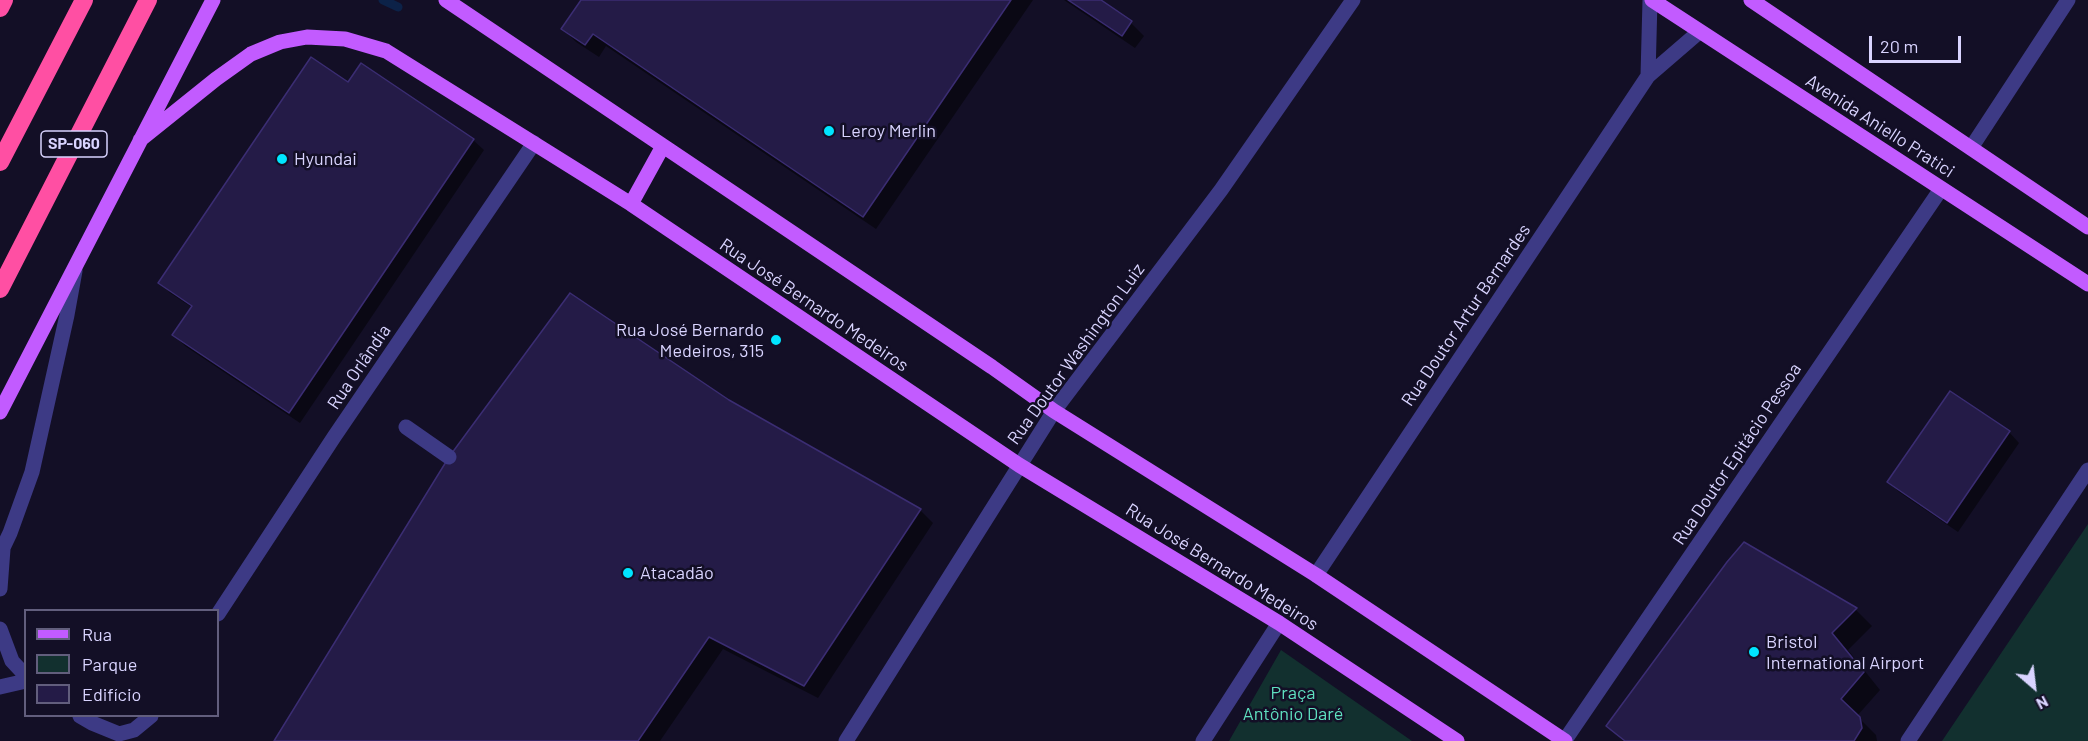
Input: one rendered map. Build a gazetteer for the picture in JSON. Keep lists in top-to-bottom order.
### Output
{
  "streets": {
    "highway": ["SP-060"],
    "main road": ["Avenida Aniello Pratici", "Rua José Bernardo Medeiros"],
    "street": [
      "Rua Doutor Artur Bernardes",
      "Rua Doutor Washington Luiz",
      "Rua Orlândia",
      "Rua Doutor Epitácio Pessoa"
    ]
  },
  "crossings": [
    ["Avenida Aniello Pratici", "Rua Doutor Artur Bernardes"],
    ["Avenida Aniello Pratici", "Rua Doutor Epitácio Pessoa"],
    ["Rua José Bernardo Medeiros", "Rua Doutor Washington Luiz"],
    ["Rua José Bernardo Medeiros", "Rua Orlândia"]
  ],
  "parks": ["Praça Antônio Daré"],
  "places": [
    "Leroy Merlin",
    "Hyundai",
    "Rua José Bernardo Medeiros, 315",
    "Atacadão",
    "Bristol International Airport"
  ],
  "legend": ["Rua", "Parque", "Edifício"],
  "scale_bar": "20 m",
  "north": "bottom right"
}
